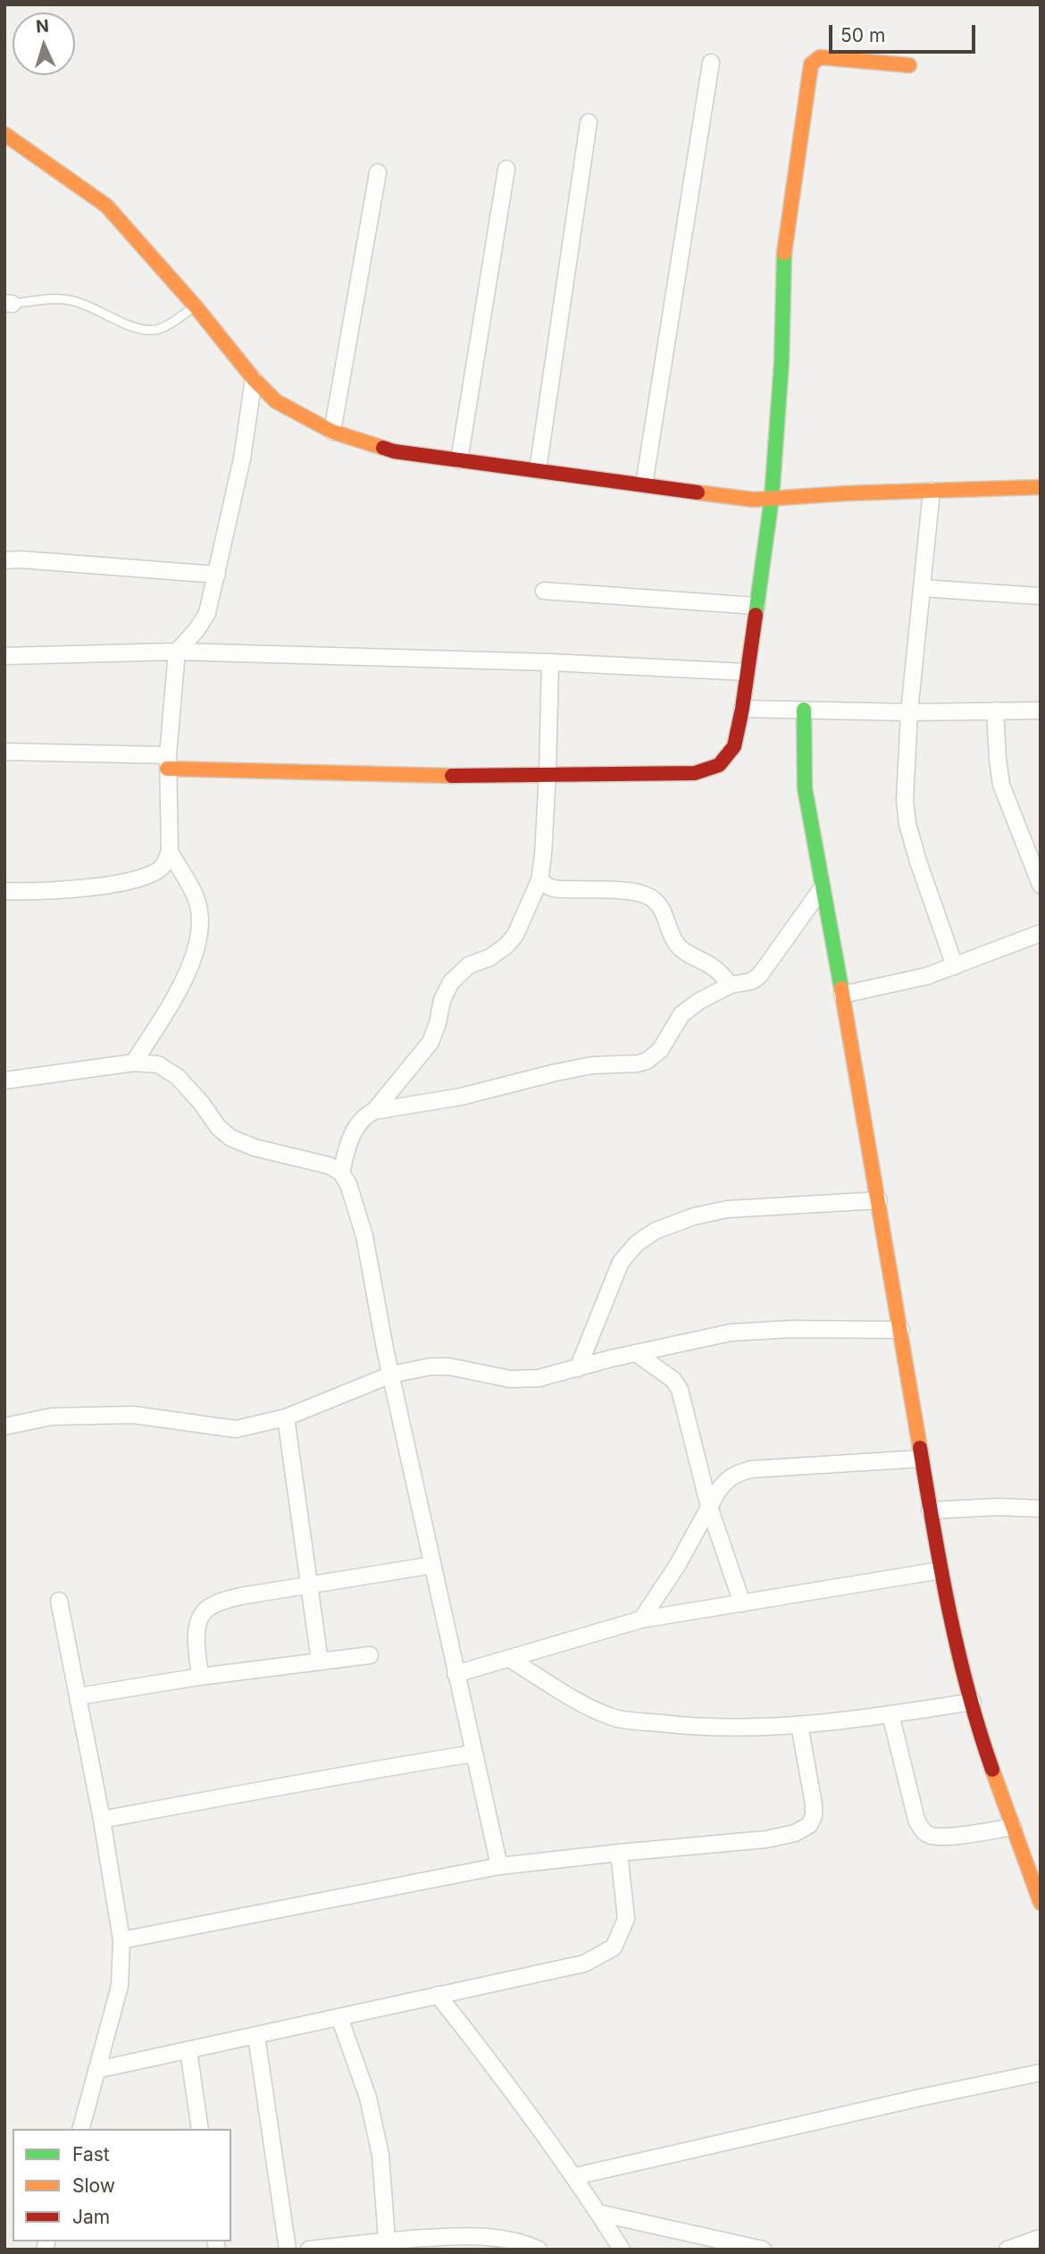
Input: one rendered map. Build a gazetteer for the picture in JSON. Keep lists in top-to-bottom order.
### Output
{
  "legend": ["Fast", "Slow", "Jam"],
  "scale_bar": "50 m",
  "north": "top"
}
